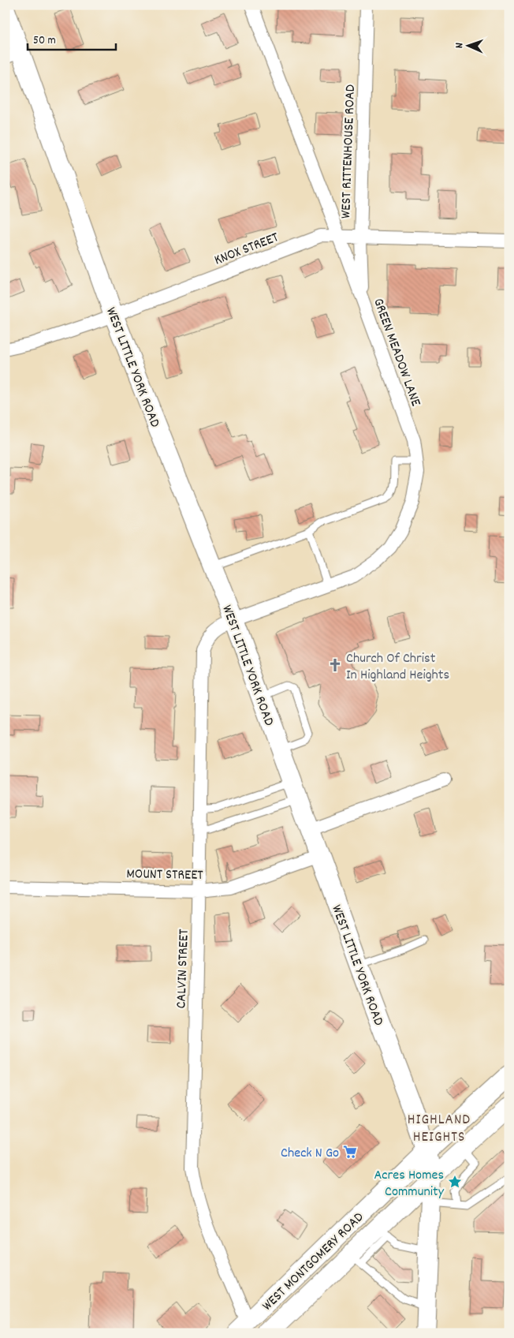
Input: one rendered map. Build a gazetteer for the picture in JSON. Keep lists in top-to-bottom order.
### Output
{
  "streets": {
    "street": [
      "WEST RITTENHOUSE ROAD",
      "KNOX STREET",
      "GREEN MEADOW LANE",
      "WEST LITTLE YORK ROAD",
      "MOUNT STREET",
      "CALVIN STREET",
      "WEST MONTGOMERY ROAD"
    ]
  },
  "crossings": [
    ["WEST RITTENHOUSE ROAD", "KNOX STREET"],
    ["WEST RITTENHOUSE ROAD", "GREEN MEADOW LANE"],
    ["KNOX STREET", "GREEN MEADOW LANE"],
    ["KNOX STREET", "WEST LITTLE YORK ROAD"],
    ["GREEN MEADOW LANE", "WEST LITTLE YORK ROAD"],
    ["GREEN MEADOW LANE", "CALVIN STREET"],
    ["WEST LITTLE YORK ROAD", "MOUNT STREET"],
    ["WEST LITTLE YORK ROAD", "CALVIN STREET"],
    ["WEST LITTLE YORK ROAD", "WEST MONTGOMERY ROAD"],
    ["MOUNT STREET", "CALVIN STREET"],
    ["CALVIN STREET", "WEST MONTGOMERY ROAD"]
  ],
  "districts": ["HIGHLAND HEIGHTS"],
  "places": {
    "church": ["Church Of Christ In Highland Heights"],
    "supermarket": ["Check N Go"],
    "place": ["Acres Homes Community"]
  },
  "scale_bar": "50 m",
  "north": "left"
}
